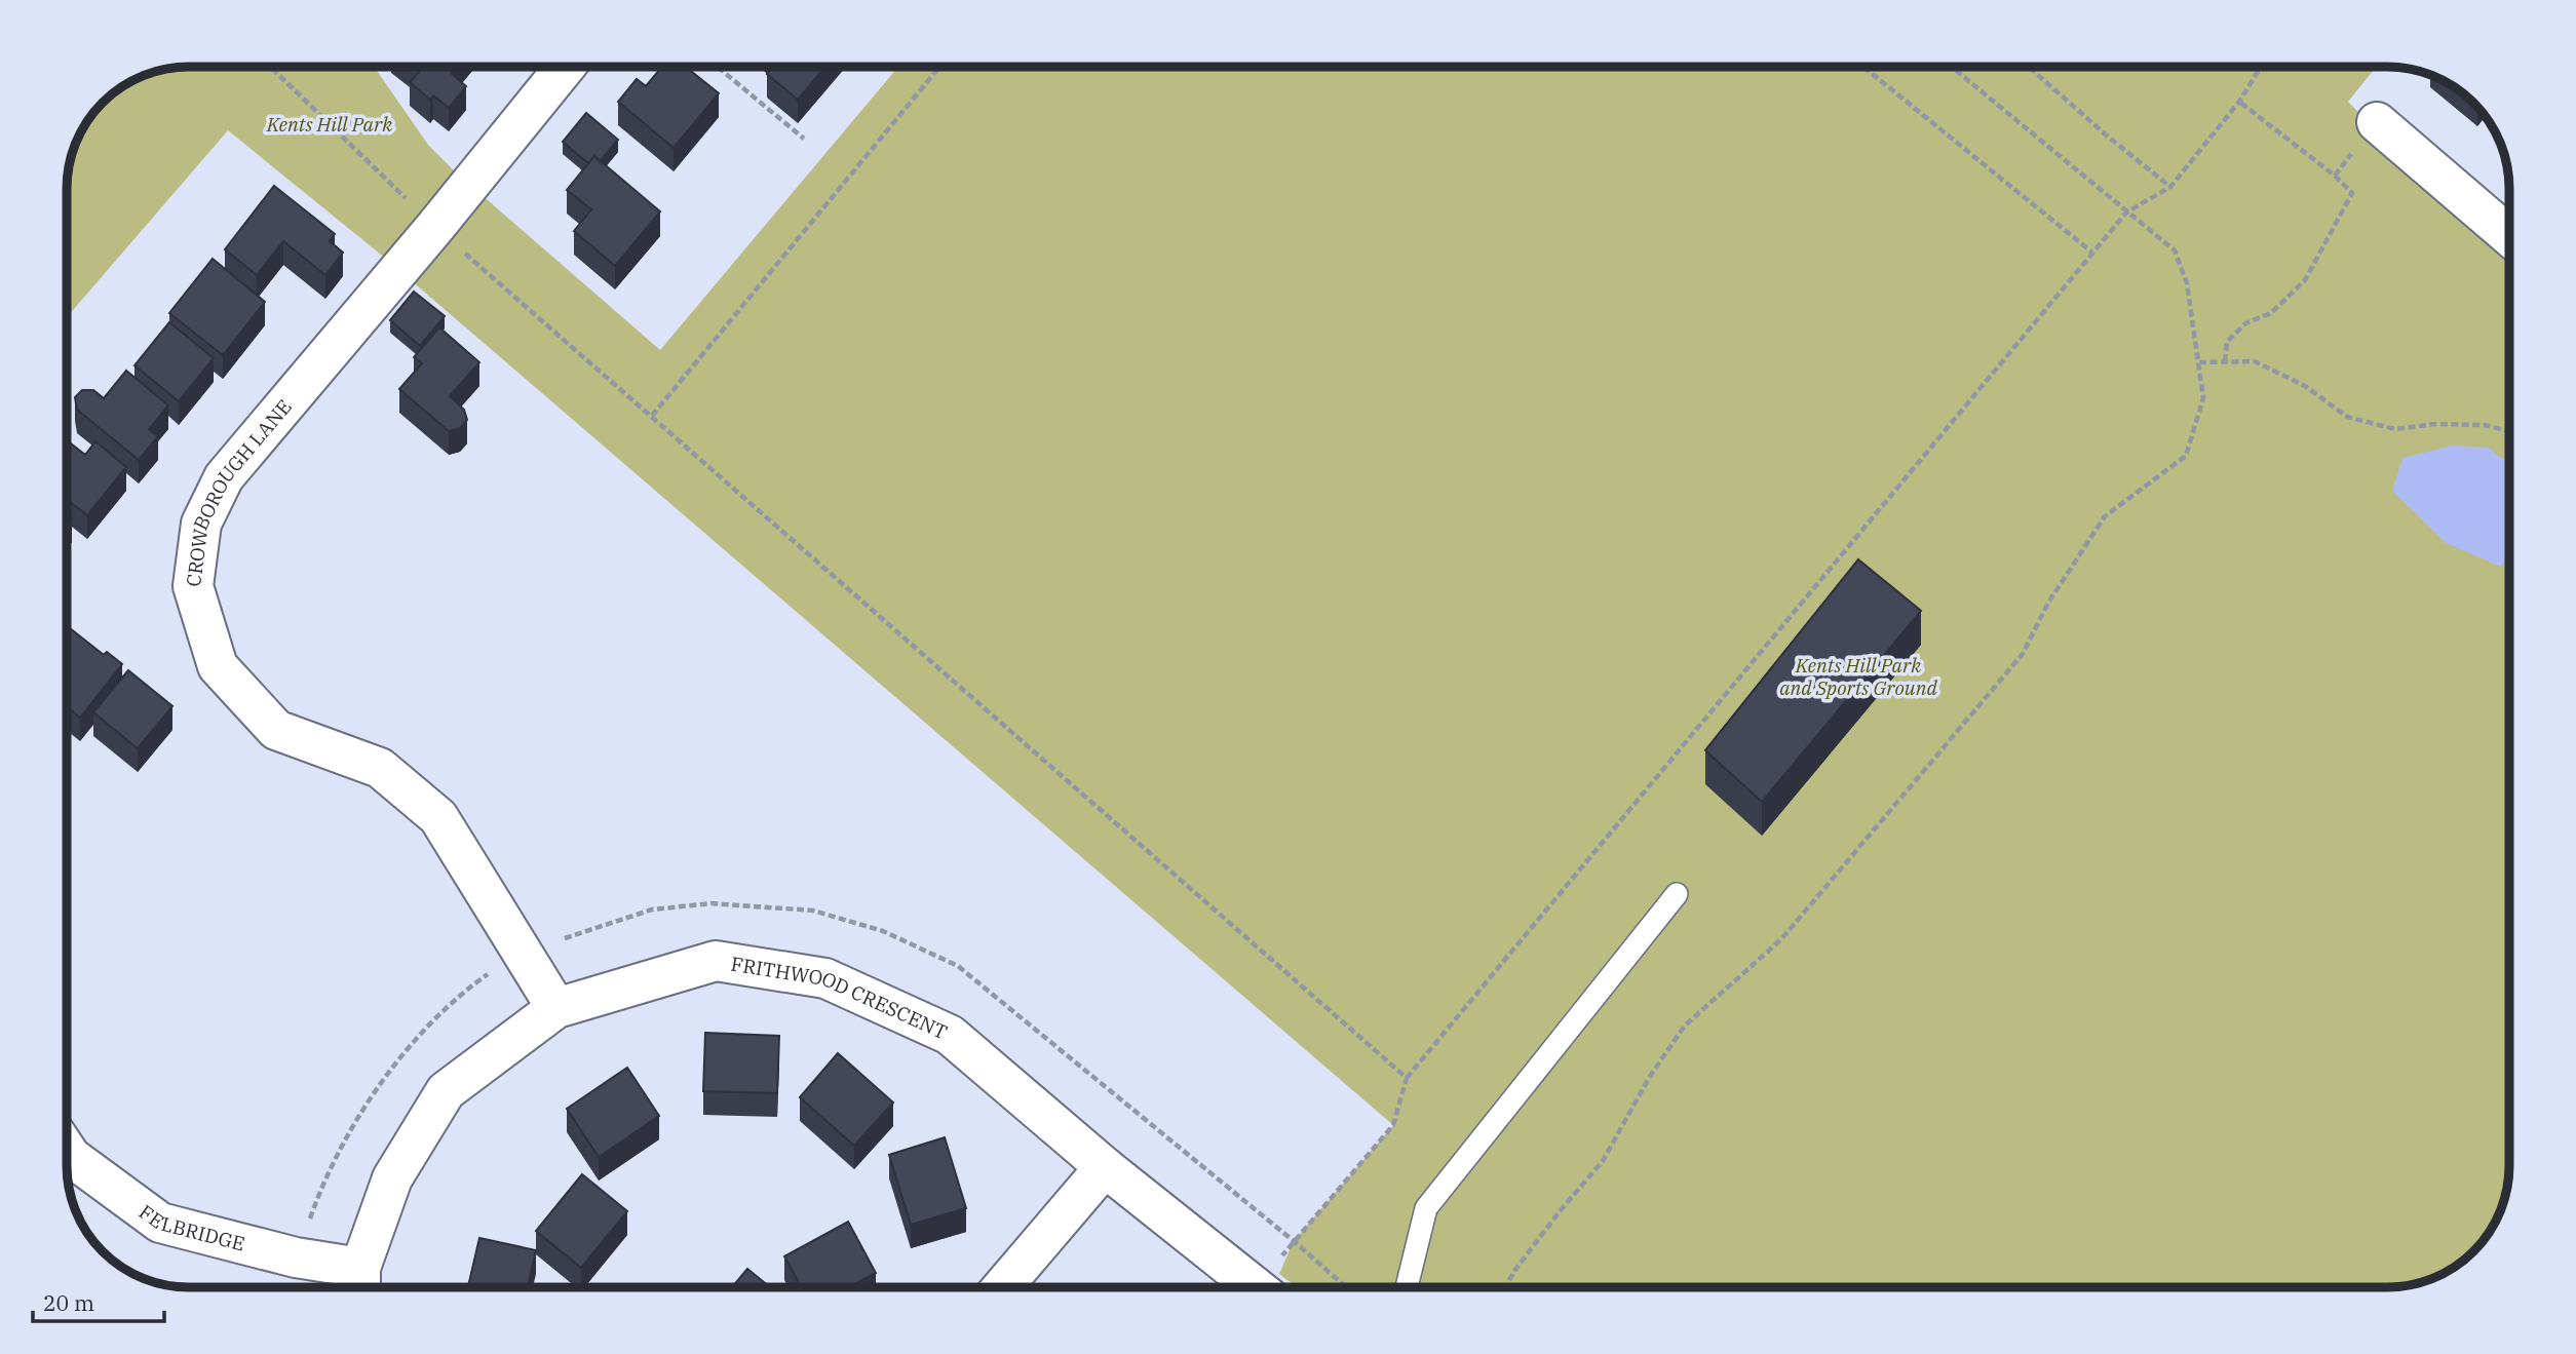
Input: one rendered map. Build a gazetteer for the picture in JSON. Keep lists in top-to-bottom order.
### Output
{
  "streets": {
    "street": ["CROWBOROUGH LANE", "FRITHWOOD CRESCENT", "FELBRIDGE"]
  },
  "crossings": [
    ["CROWBOROUGH LANE", "FRITHWOOD CRESCENT"],
    ["FRITHWOOD CRESCENT", "FELBRIDGE"]
  ],
  "parks": ["Kents Hill Park", "Kents Hill Park and Sports Ground"],
  "scale_bar": "20 m"
}
